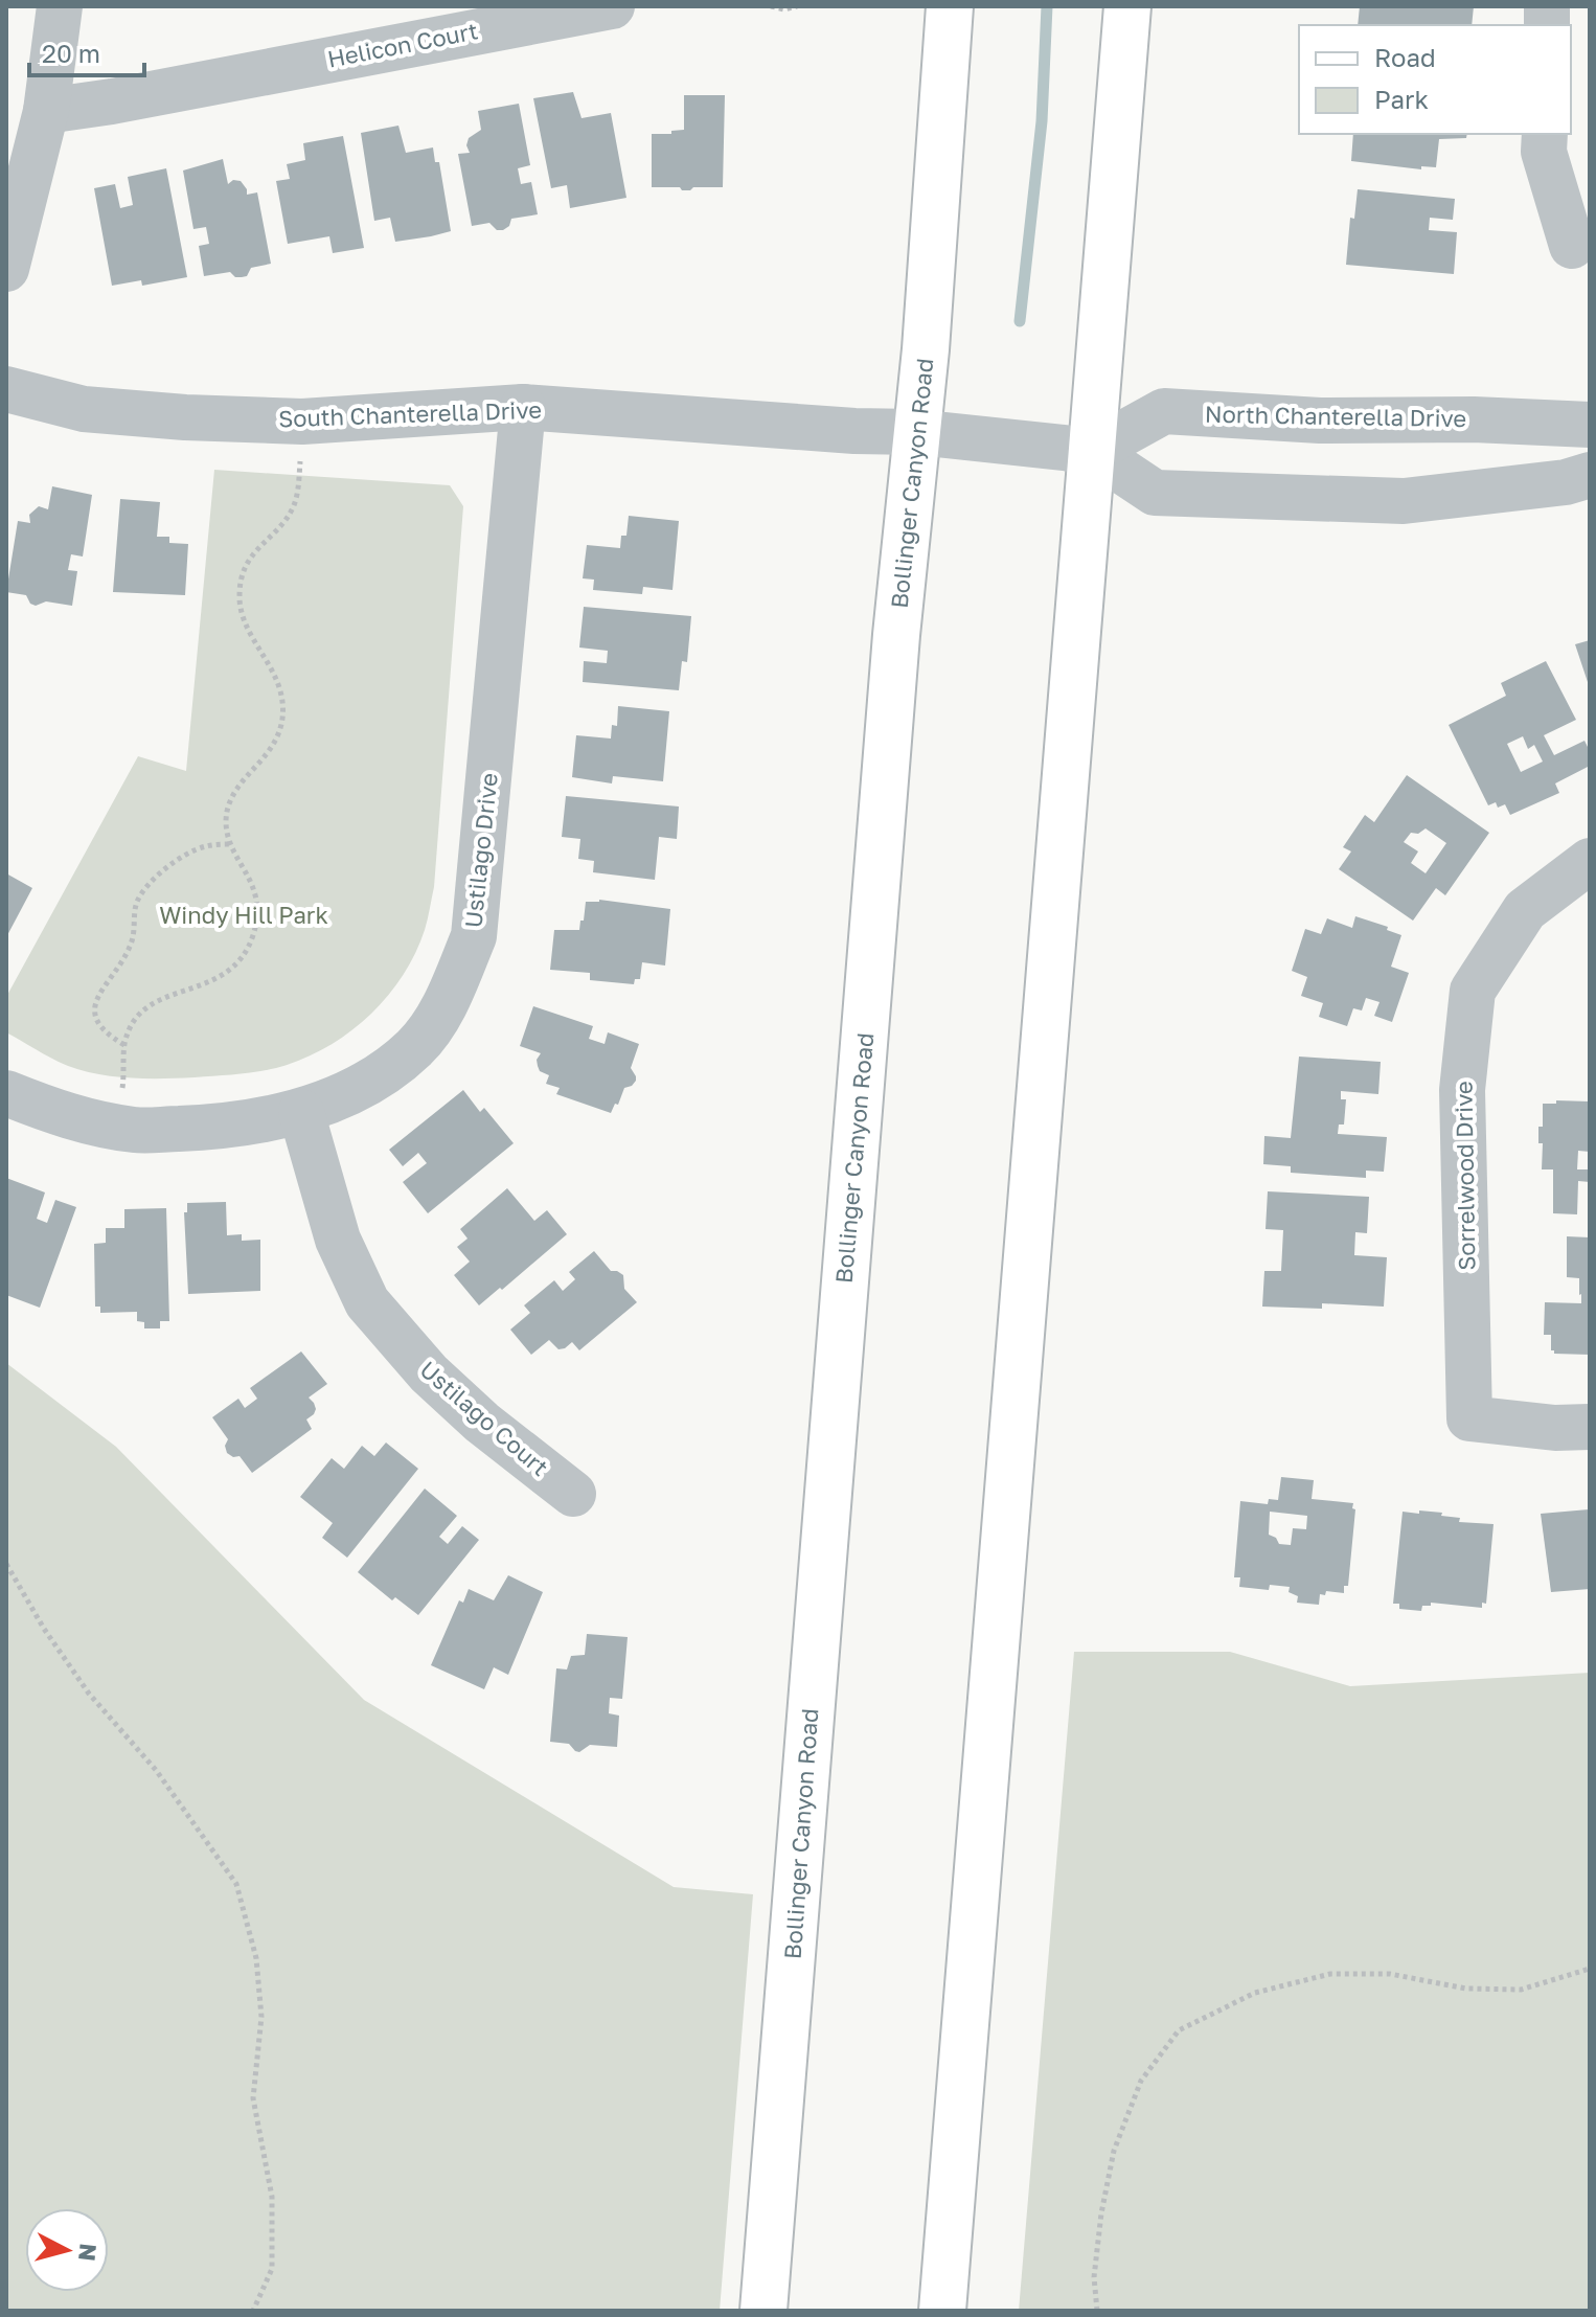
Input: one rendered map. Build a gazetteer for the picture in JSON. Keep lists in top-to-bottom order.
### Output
{
  "streets": {
    "main road": ["Bollinger Canyon Road"],
    "street": [
      "Helicon Court",
      "South Chanterella Drive",
      "North Chanterella Drive",
      "Ustilago Drive",
      "Sorrelwood Drive",
      "Ustilago Court"
    ]
  },
  "crossings": [
    ["South Chanterella Drive", "Bollinger Canyon Road"],
    ["South Chanterella Drive", "Ustilago Drive"],
    ["Ustilago Drive", "Ustilago Court"]
  ],
  "parks": ["Windy Hill Park"],
  "legend": ["Road", "Park"],
  "scale_bar": "20 m",
  "north": "right"
}
